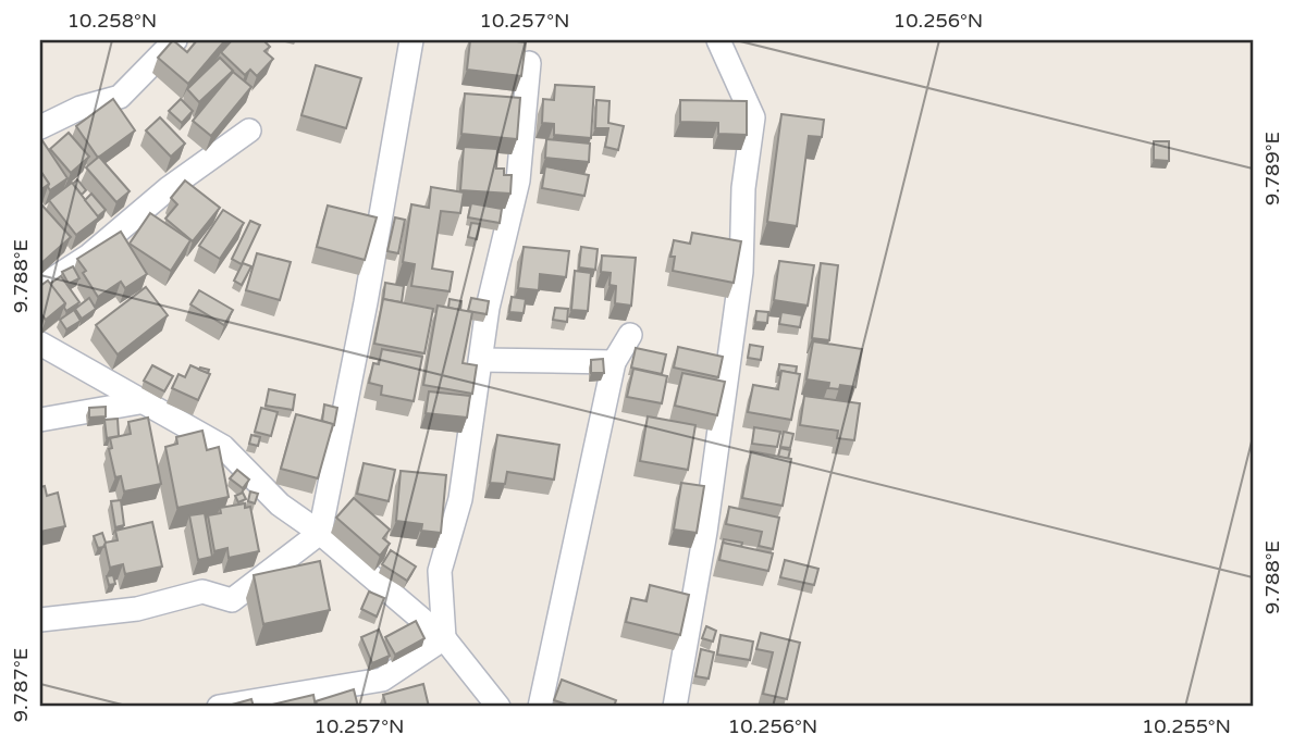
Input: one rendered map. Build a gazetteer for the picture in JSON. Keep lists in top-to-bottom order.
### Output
{
  "coordinates": [
    "10.258°N",
    "10.257°N",
    "10.256°N",
    "9.789°E",
    "9.788°E",
    "9.787°E",
    "10.255°N"
  ]
}
